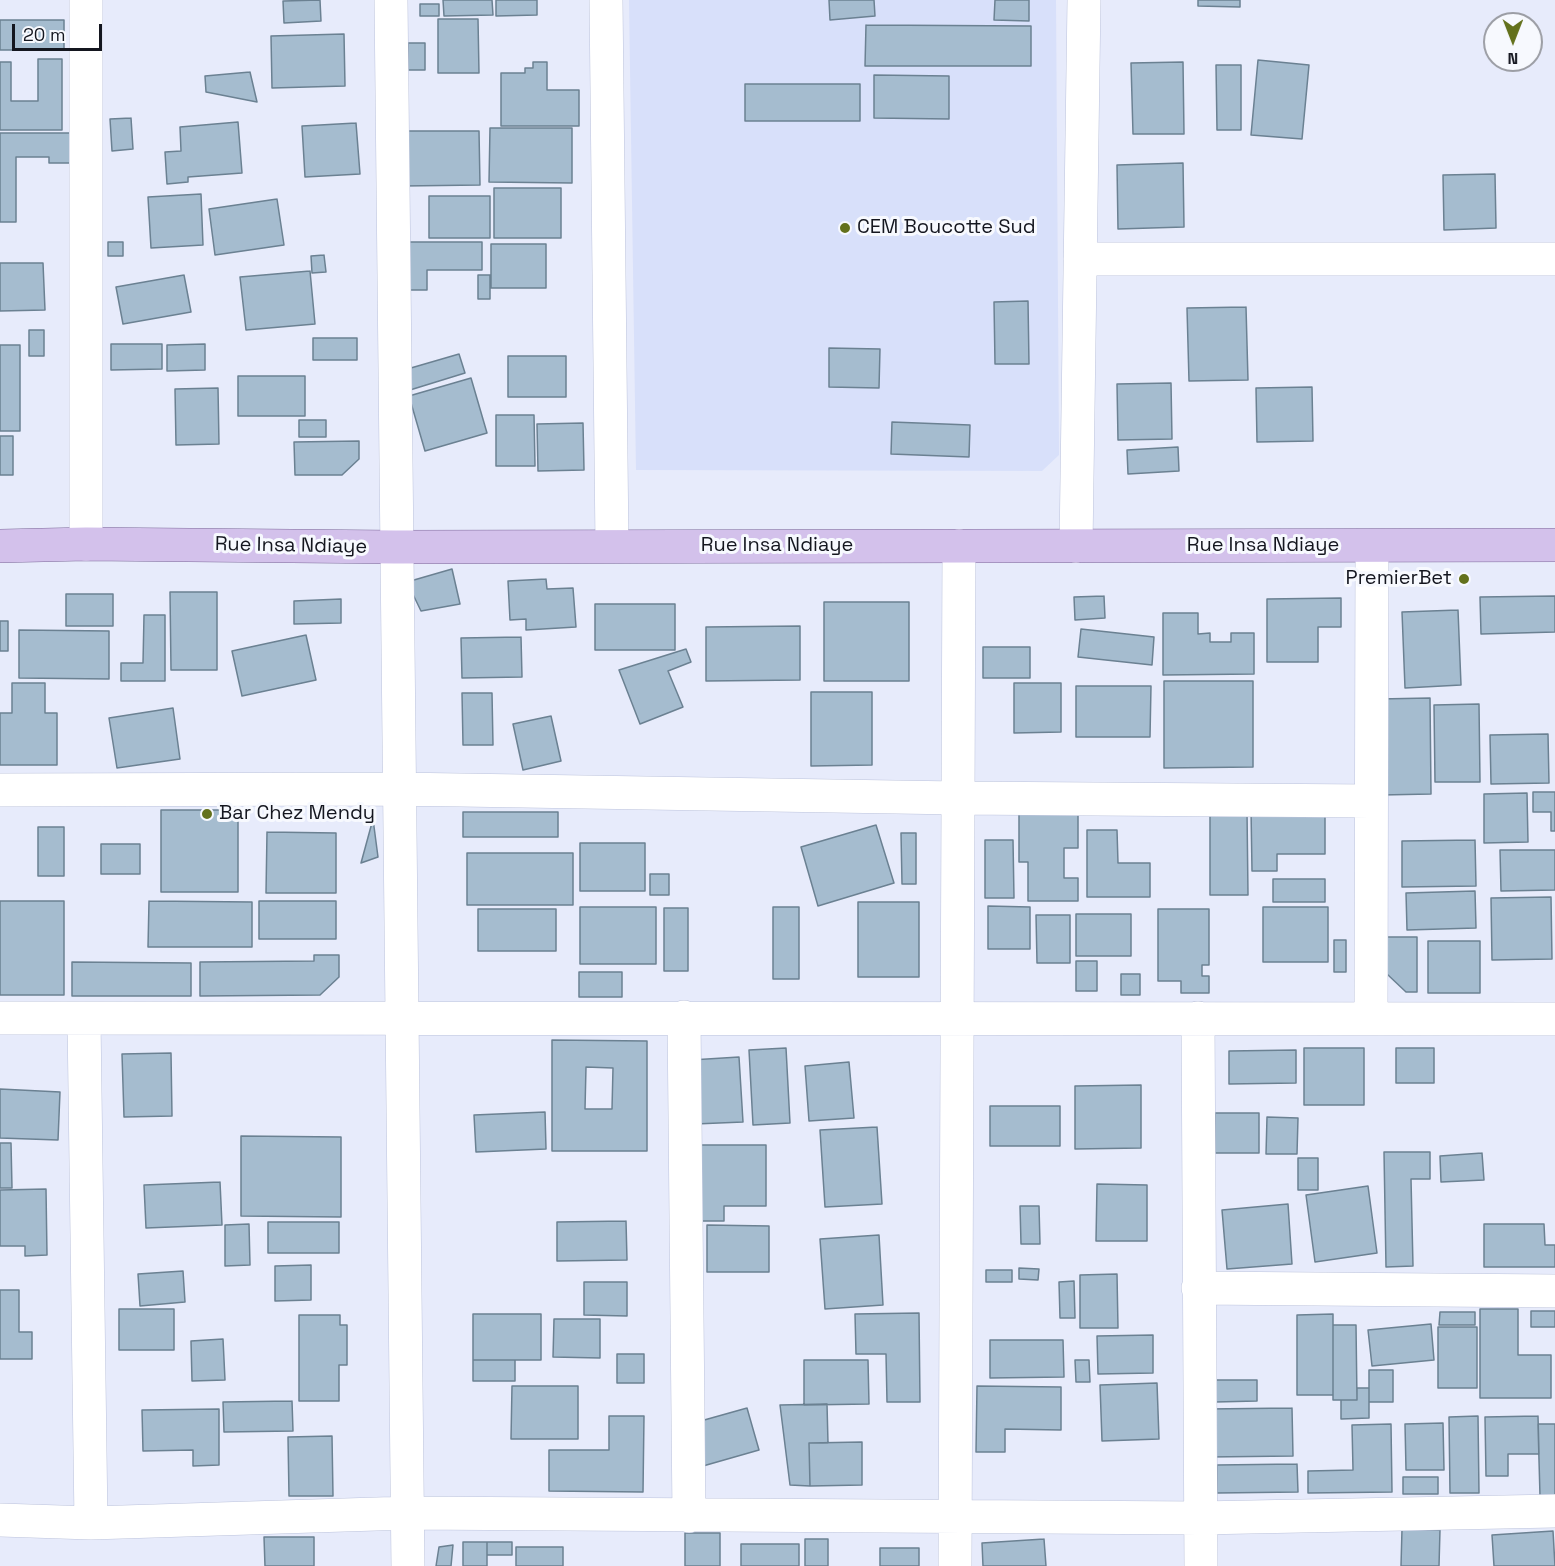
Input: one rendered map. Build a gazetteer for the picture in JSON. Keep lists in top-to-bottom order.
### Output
{
  "streets": {
    "main road": ["Rue Insa Ndiaye"]
  },
  "places": ["CEM Boucotte Sud", "PremierBet", "Bar Chez Mendy"],
  "scale_bar": "20 m",
  "north": "bottom"
}
